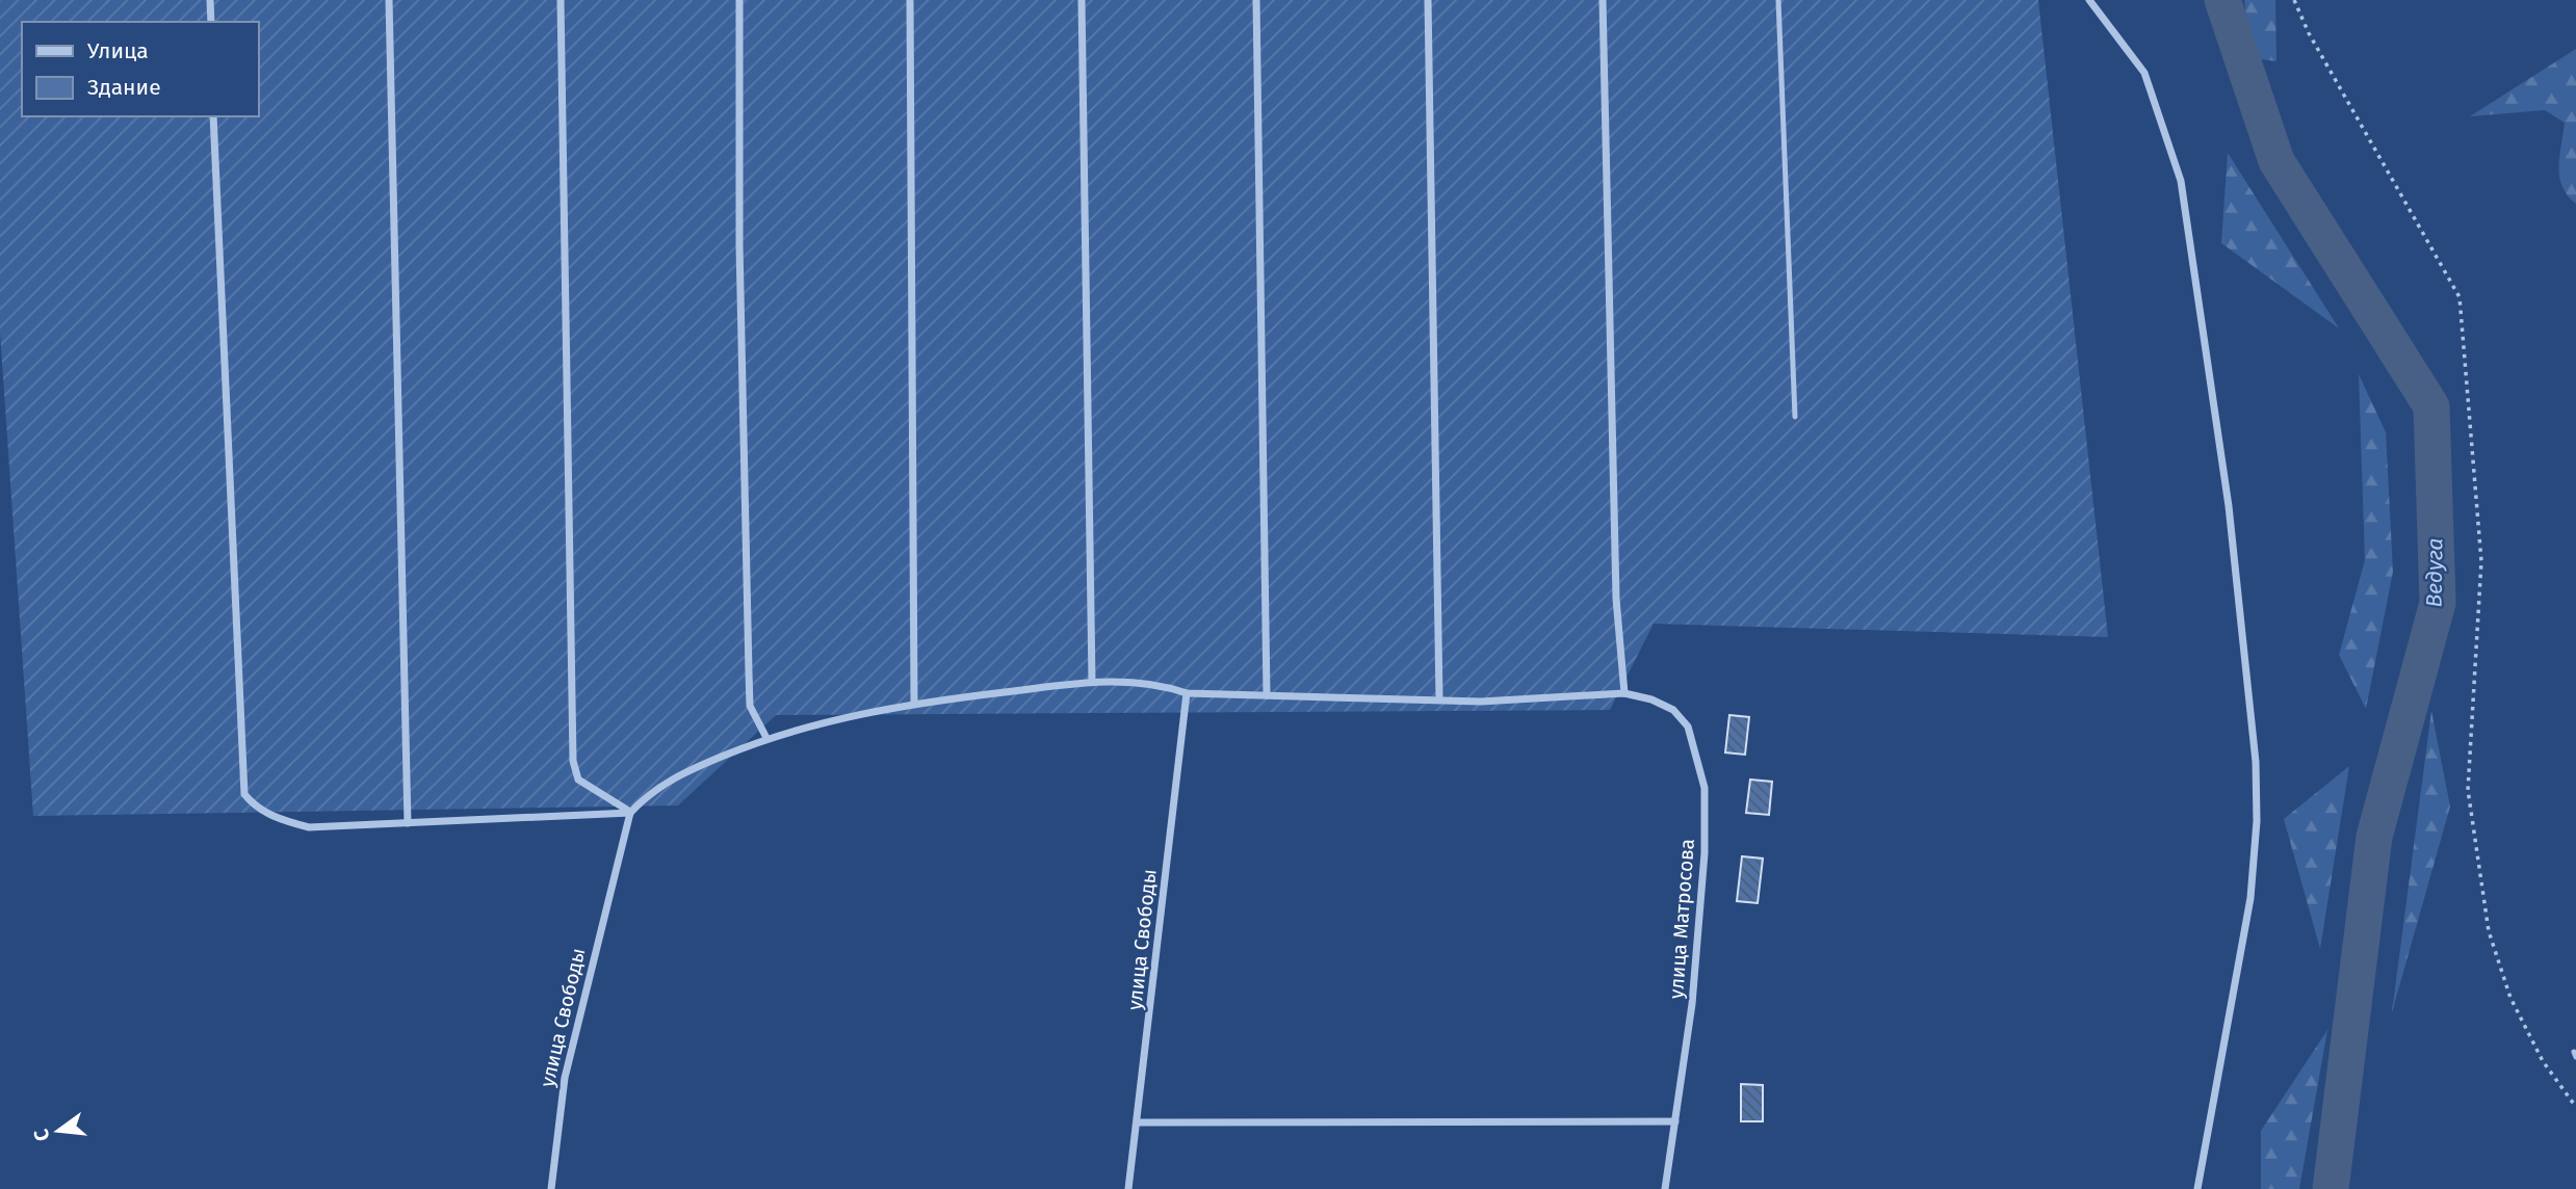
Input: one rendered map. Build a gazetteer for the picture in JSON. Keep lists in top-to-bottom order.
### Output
{
  "streets": {
    "street": ["улица Матросова", "улица Свободы"]
  },
  "crossings": [
    ["улица Матросова", "улица Свободы"]
  ],
  "water": ["Ведуга"],
  "legend": ["Улица", "Здание"],
  "north": "left"
}
